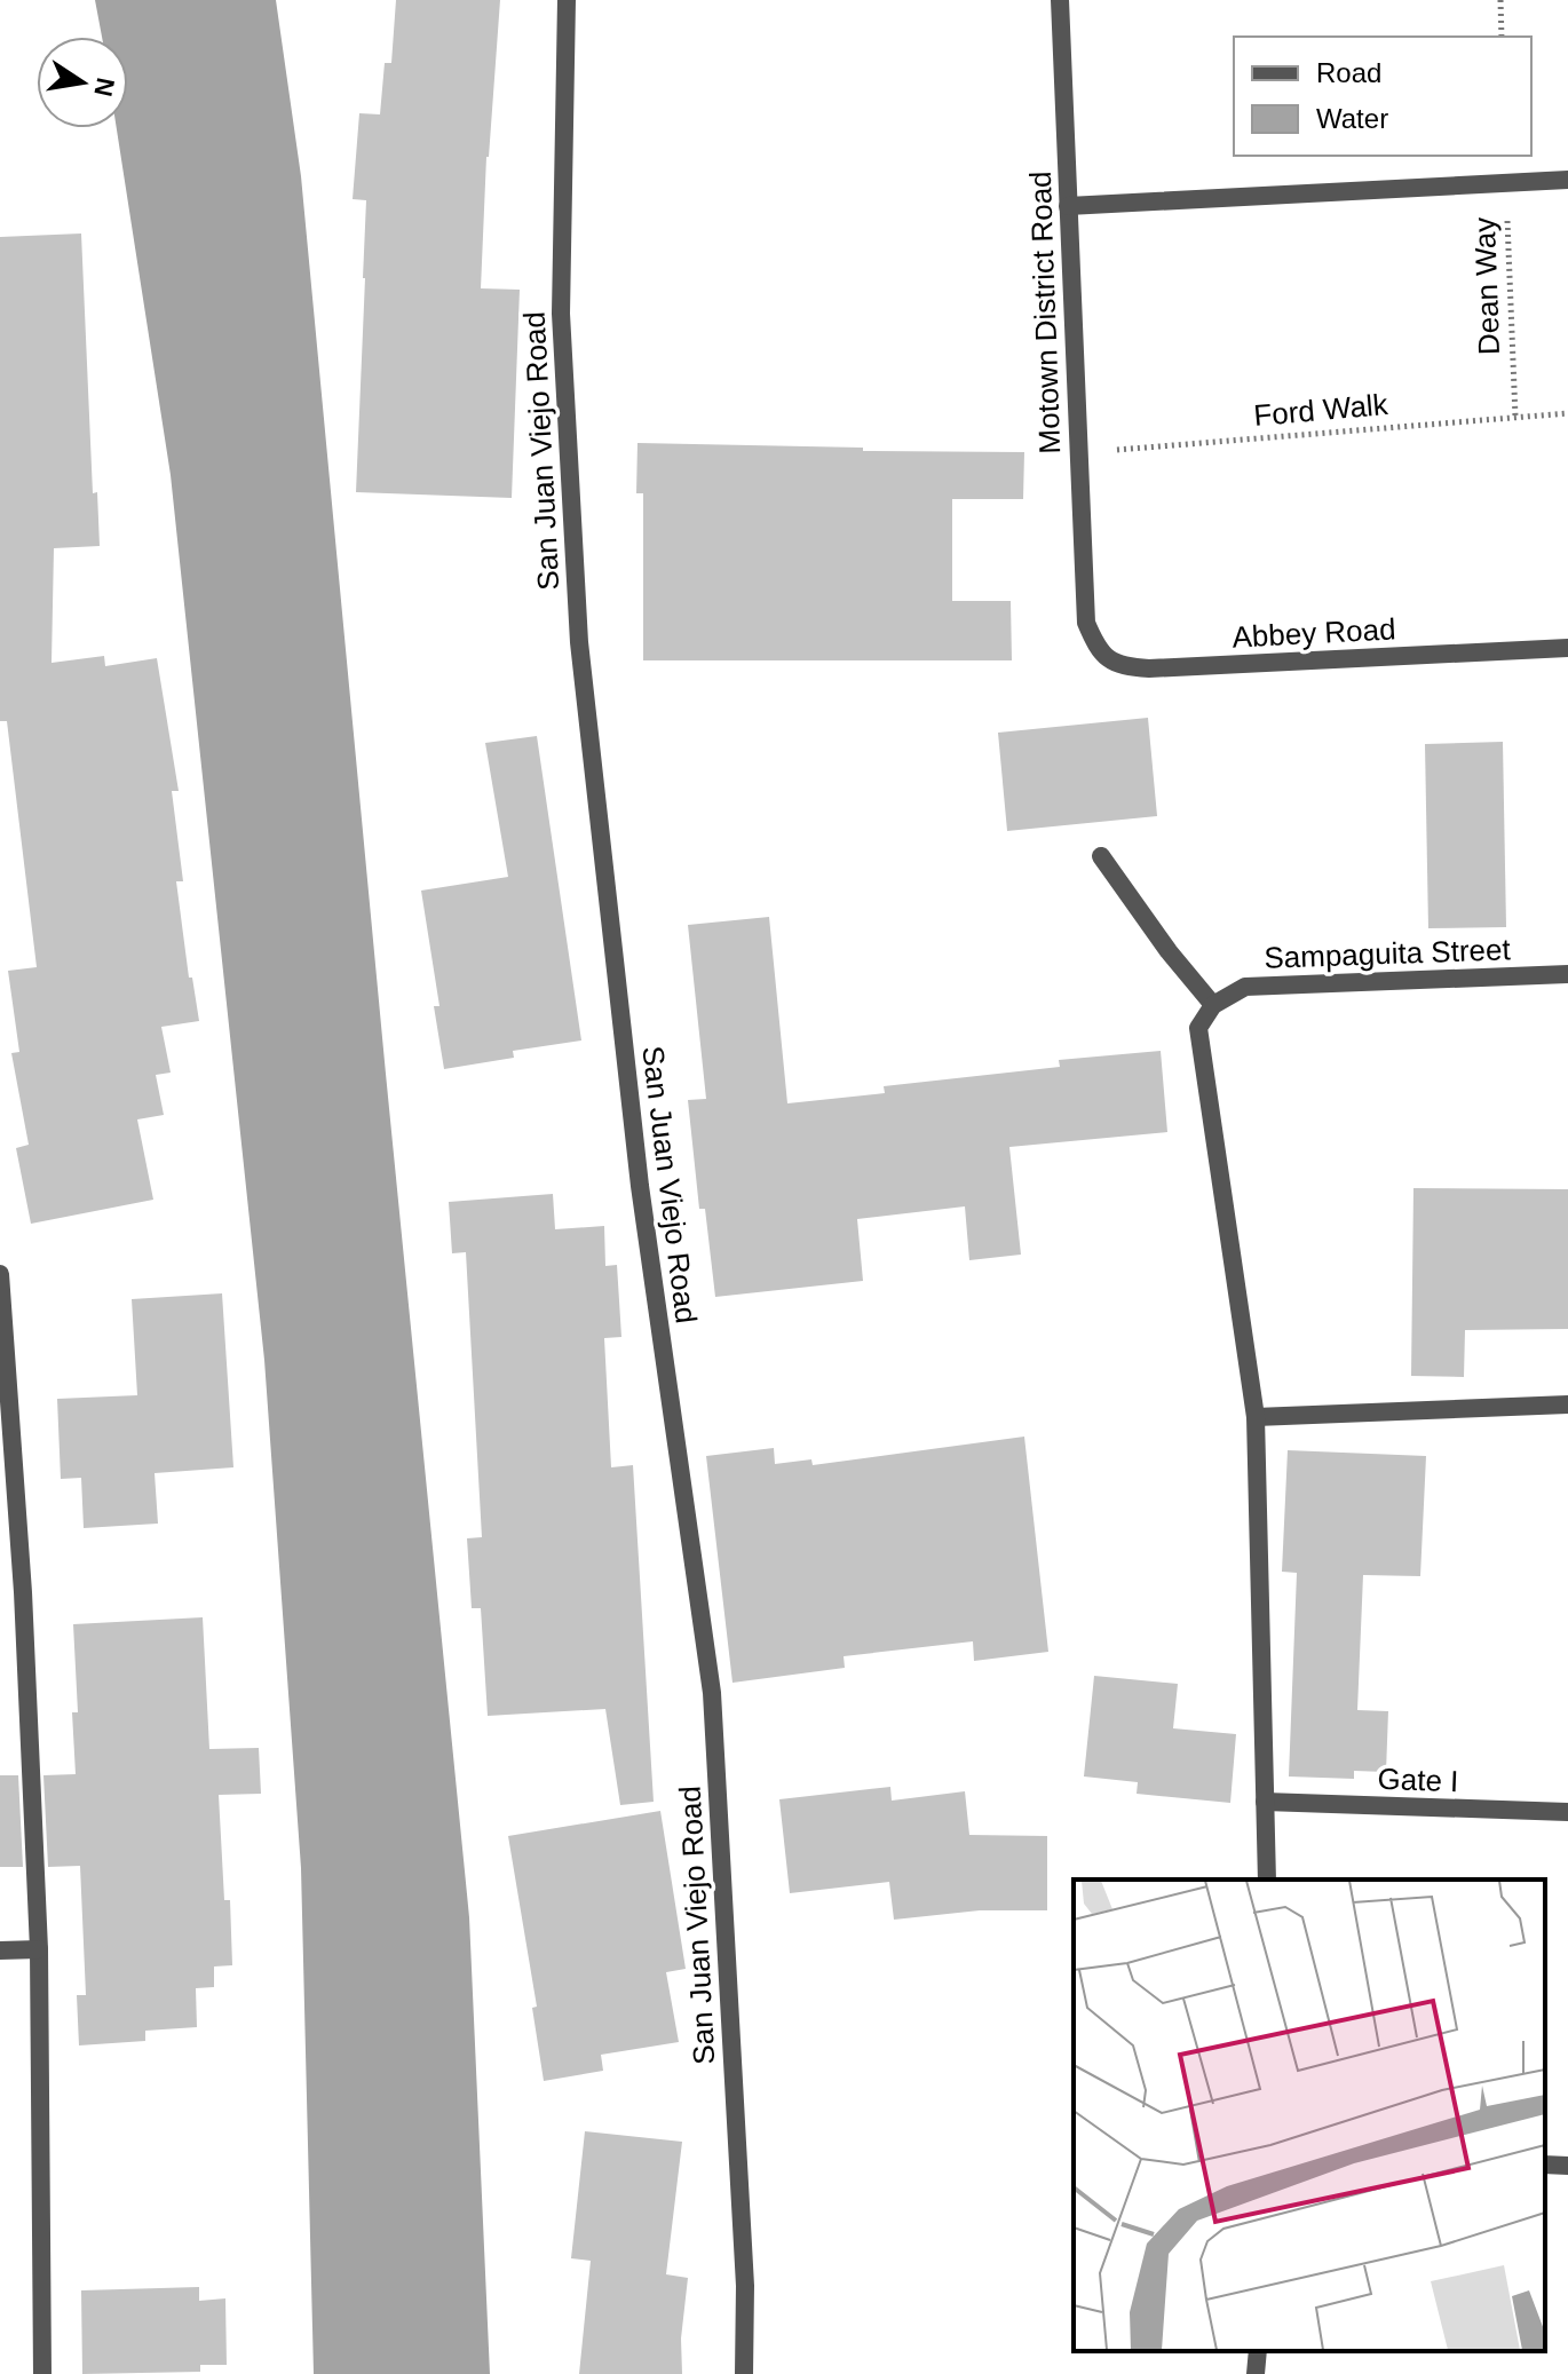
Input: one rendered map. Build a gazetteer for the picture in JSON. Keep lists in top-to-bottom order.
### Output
{
  "streets": {
    "street": [
      "Motown District Road",
      "San Juan Viejo Road",
      "Abbey Road",
      "Sampaguita Street",
      "Gate I"
    ],
    "path": ["Dean Way", "Ford Walk"]
  },
  "crossings": [
    ["Dean Way", "Ford Walk"],
    ["Motown District Road", "Ford Walk"],
    ["Motown District Road", "Abbey Road"]
  ],
  "legend": ["Road", "Water"],
  "north": "right"
}
